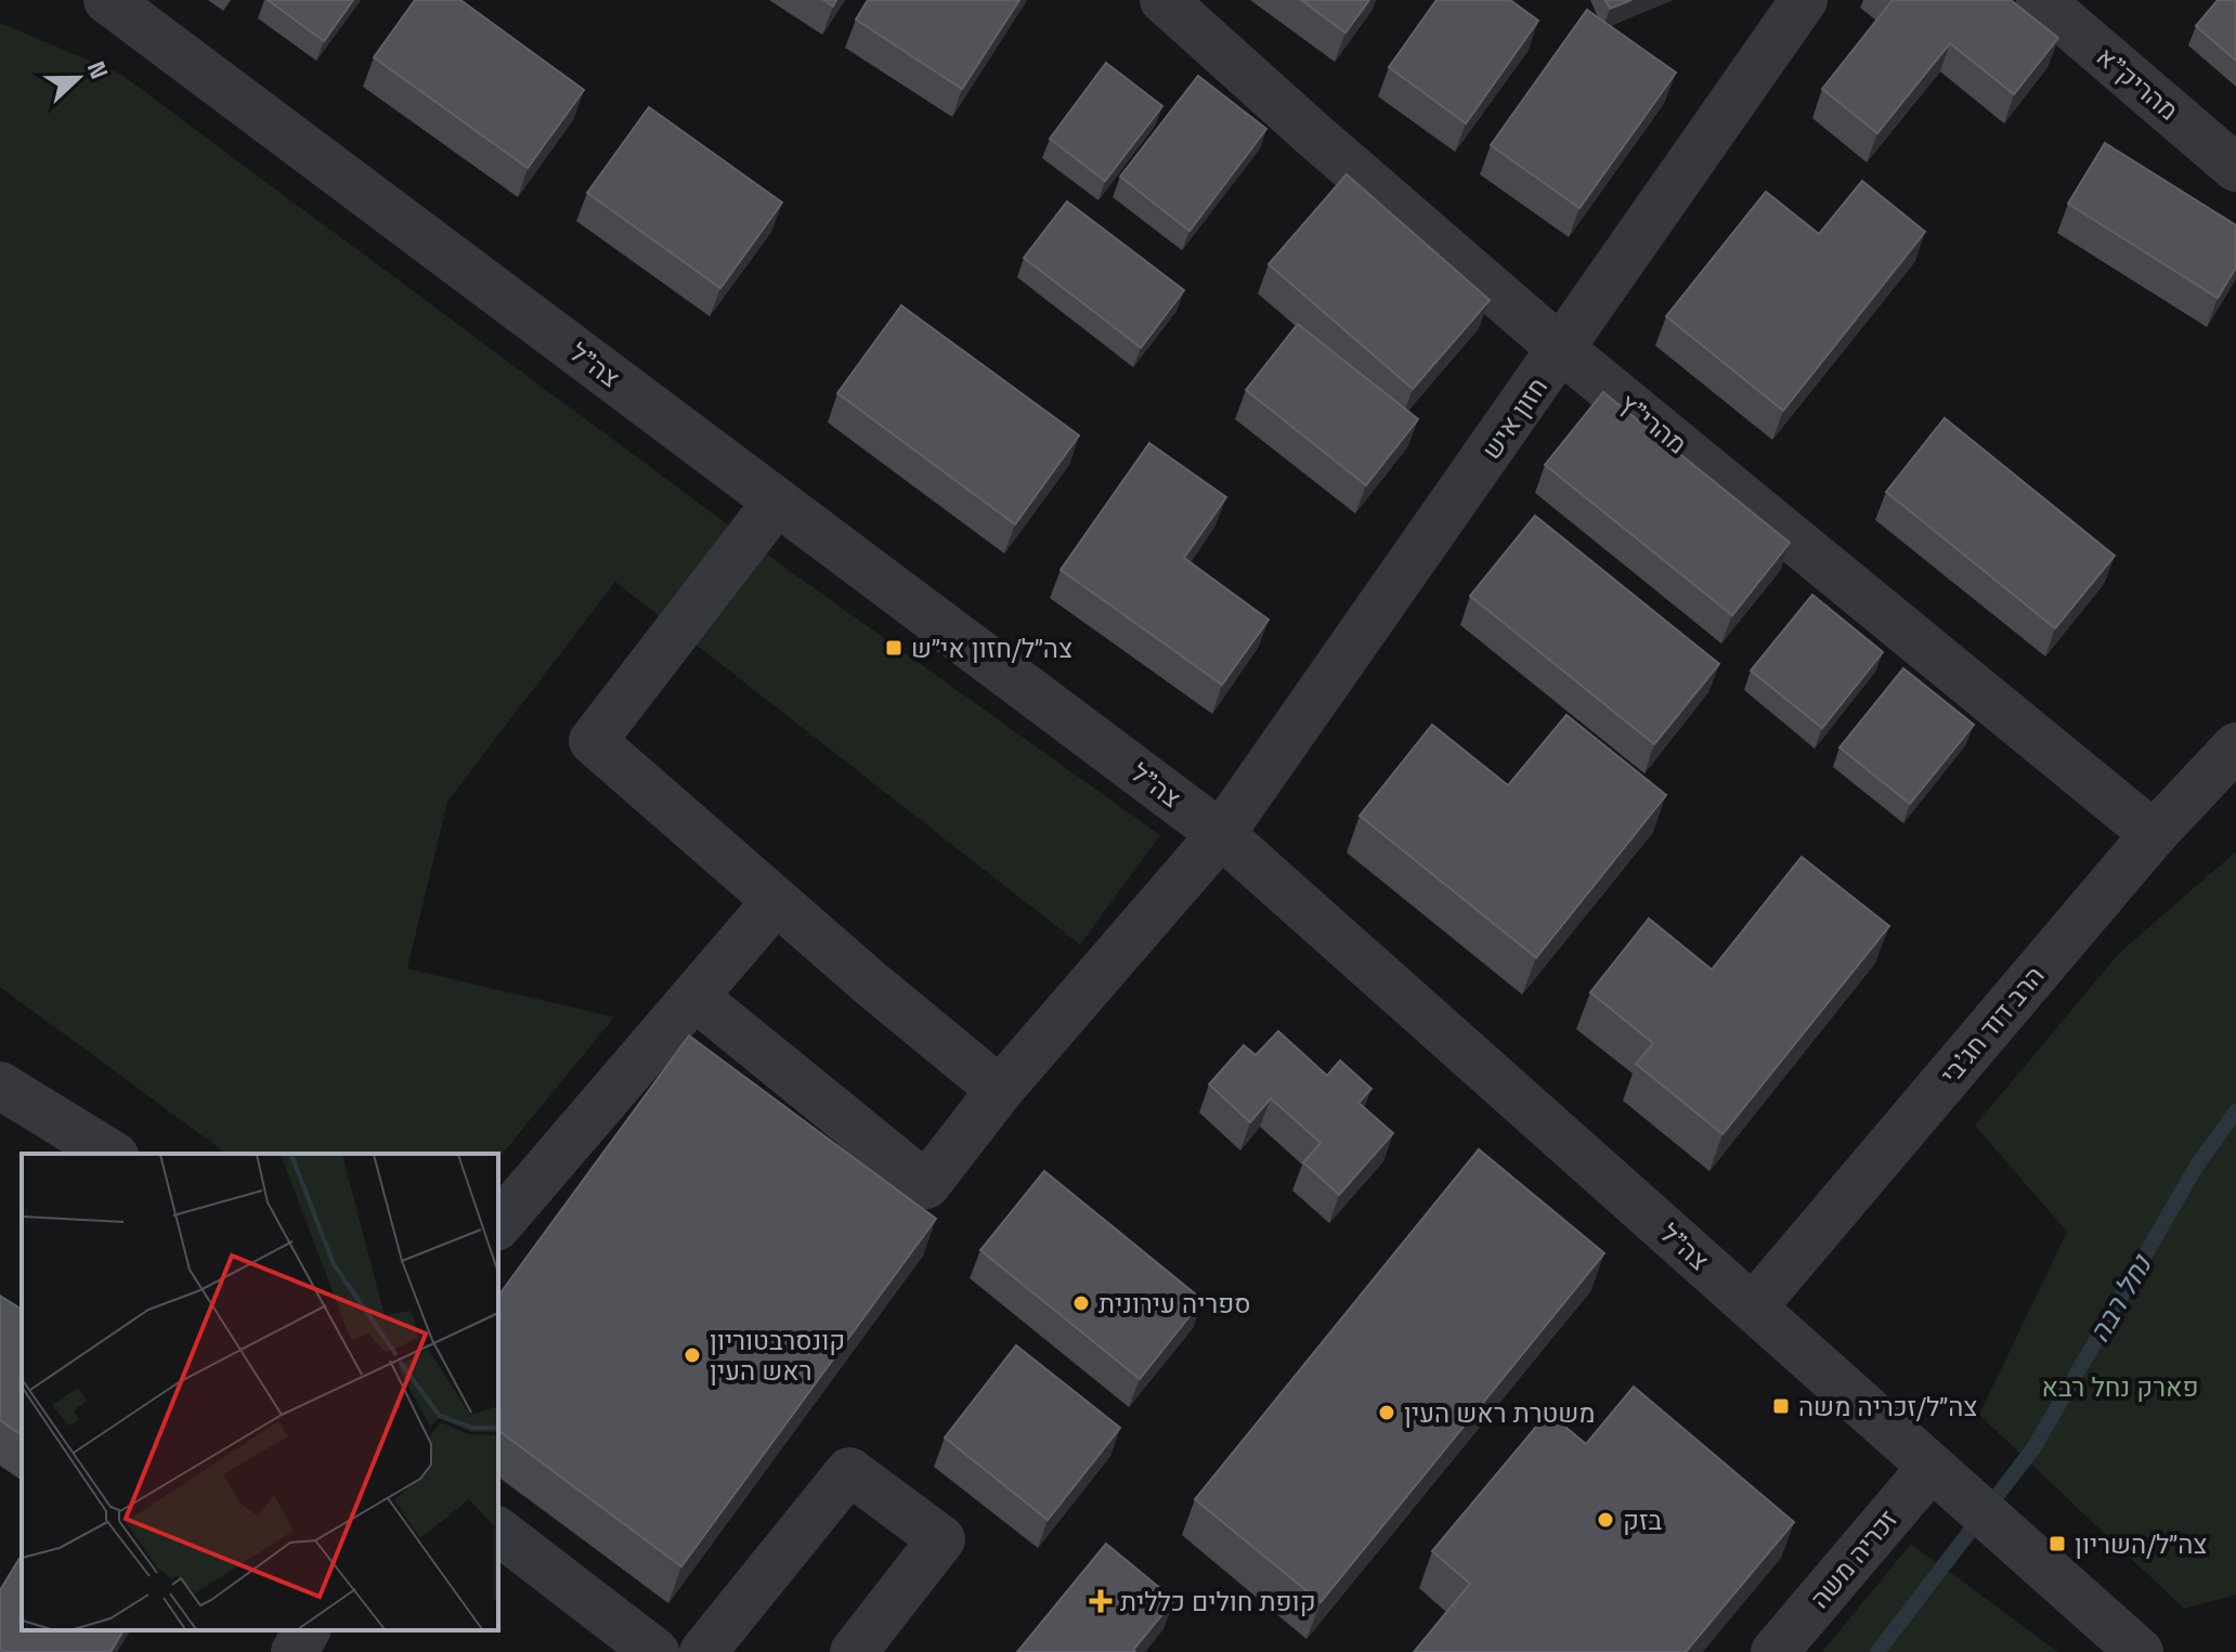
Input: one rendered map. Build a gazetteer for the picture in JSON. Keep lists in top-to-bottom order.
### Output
{
  "streets": {
    "street": [
      "מהריק\"א",
      "צה\"ל",
      "חזון איש",
      "מהרי\"ץ",
      "הרב דוד חג'בי",
      "זכריה משה"
    ]
  },
  "crossings": [
    ["צה\"ל", "חזון איש"],
    ["צה\"ל", "הרב דוד חג'בי"],
    ["צה\"ל", "זכריה משה"],
    ["חזון איש", "מהרי\"ץ"],
    ["מהרי\"ץ", "הרב דוד חג'בי"]
  ],
  "water": ["נחל רבה"],
  "parks": ["פארק נחל רבא"],
  "places": {
    "transit": ["צה״ל/חזון אי״ש", "צה״ל/זכריה משה", "צה״ל/השריון"],
    "other": [
      "ספריה עירונית",
      "קונסרבטוריון ראש העין",
      "משטרת ראש העין",
      "בזק"
    ],
    "health": ["קופת חולים כללית"]
  },
  "north": "right"
}
